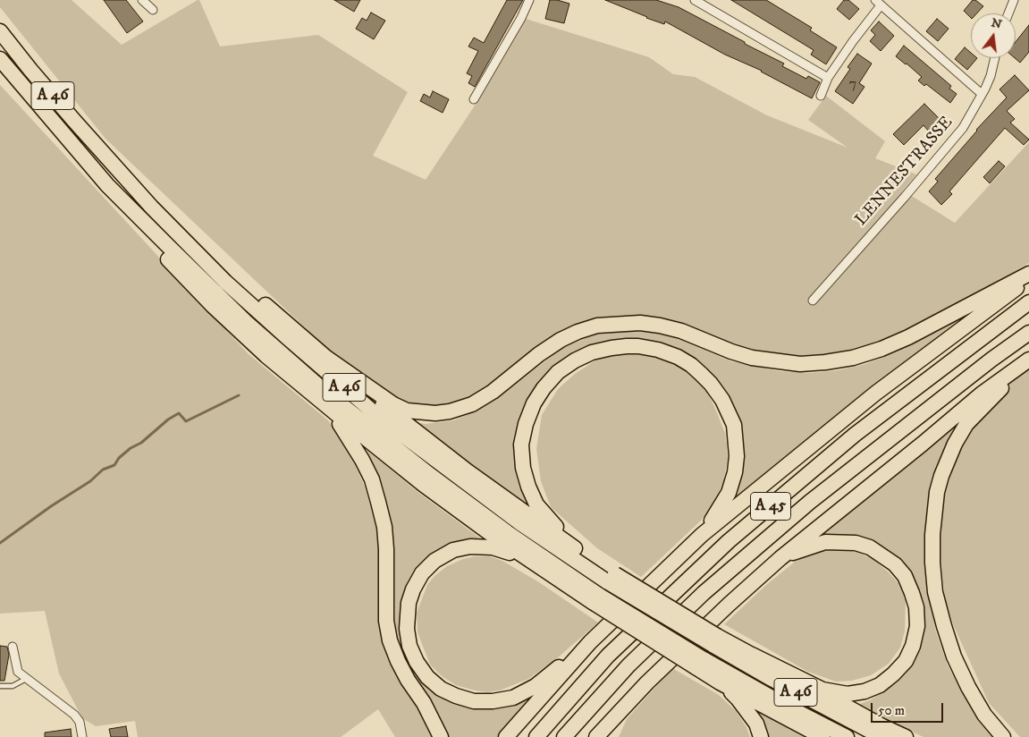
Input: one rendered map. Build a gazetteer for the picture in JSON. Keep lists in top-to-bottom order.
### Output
{
  "streets": {
    "highway": ["A 46", "A 45"],
    "street": ["LENNESTRASSE"]
  },
  "house_numbers": ["7"],
  "scale_bar": "50 m",
  "north": "top"
}
